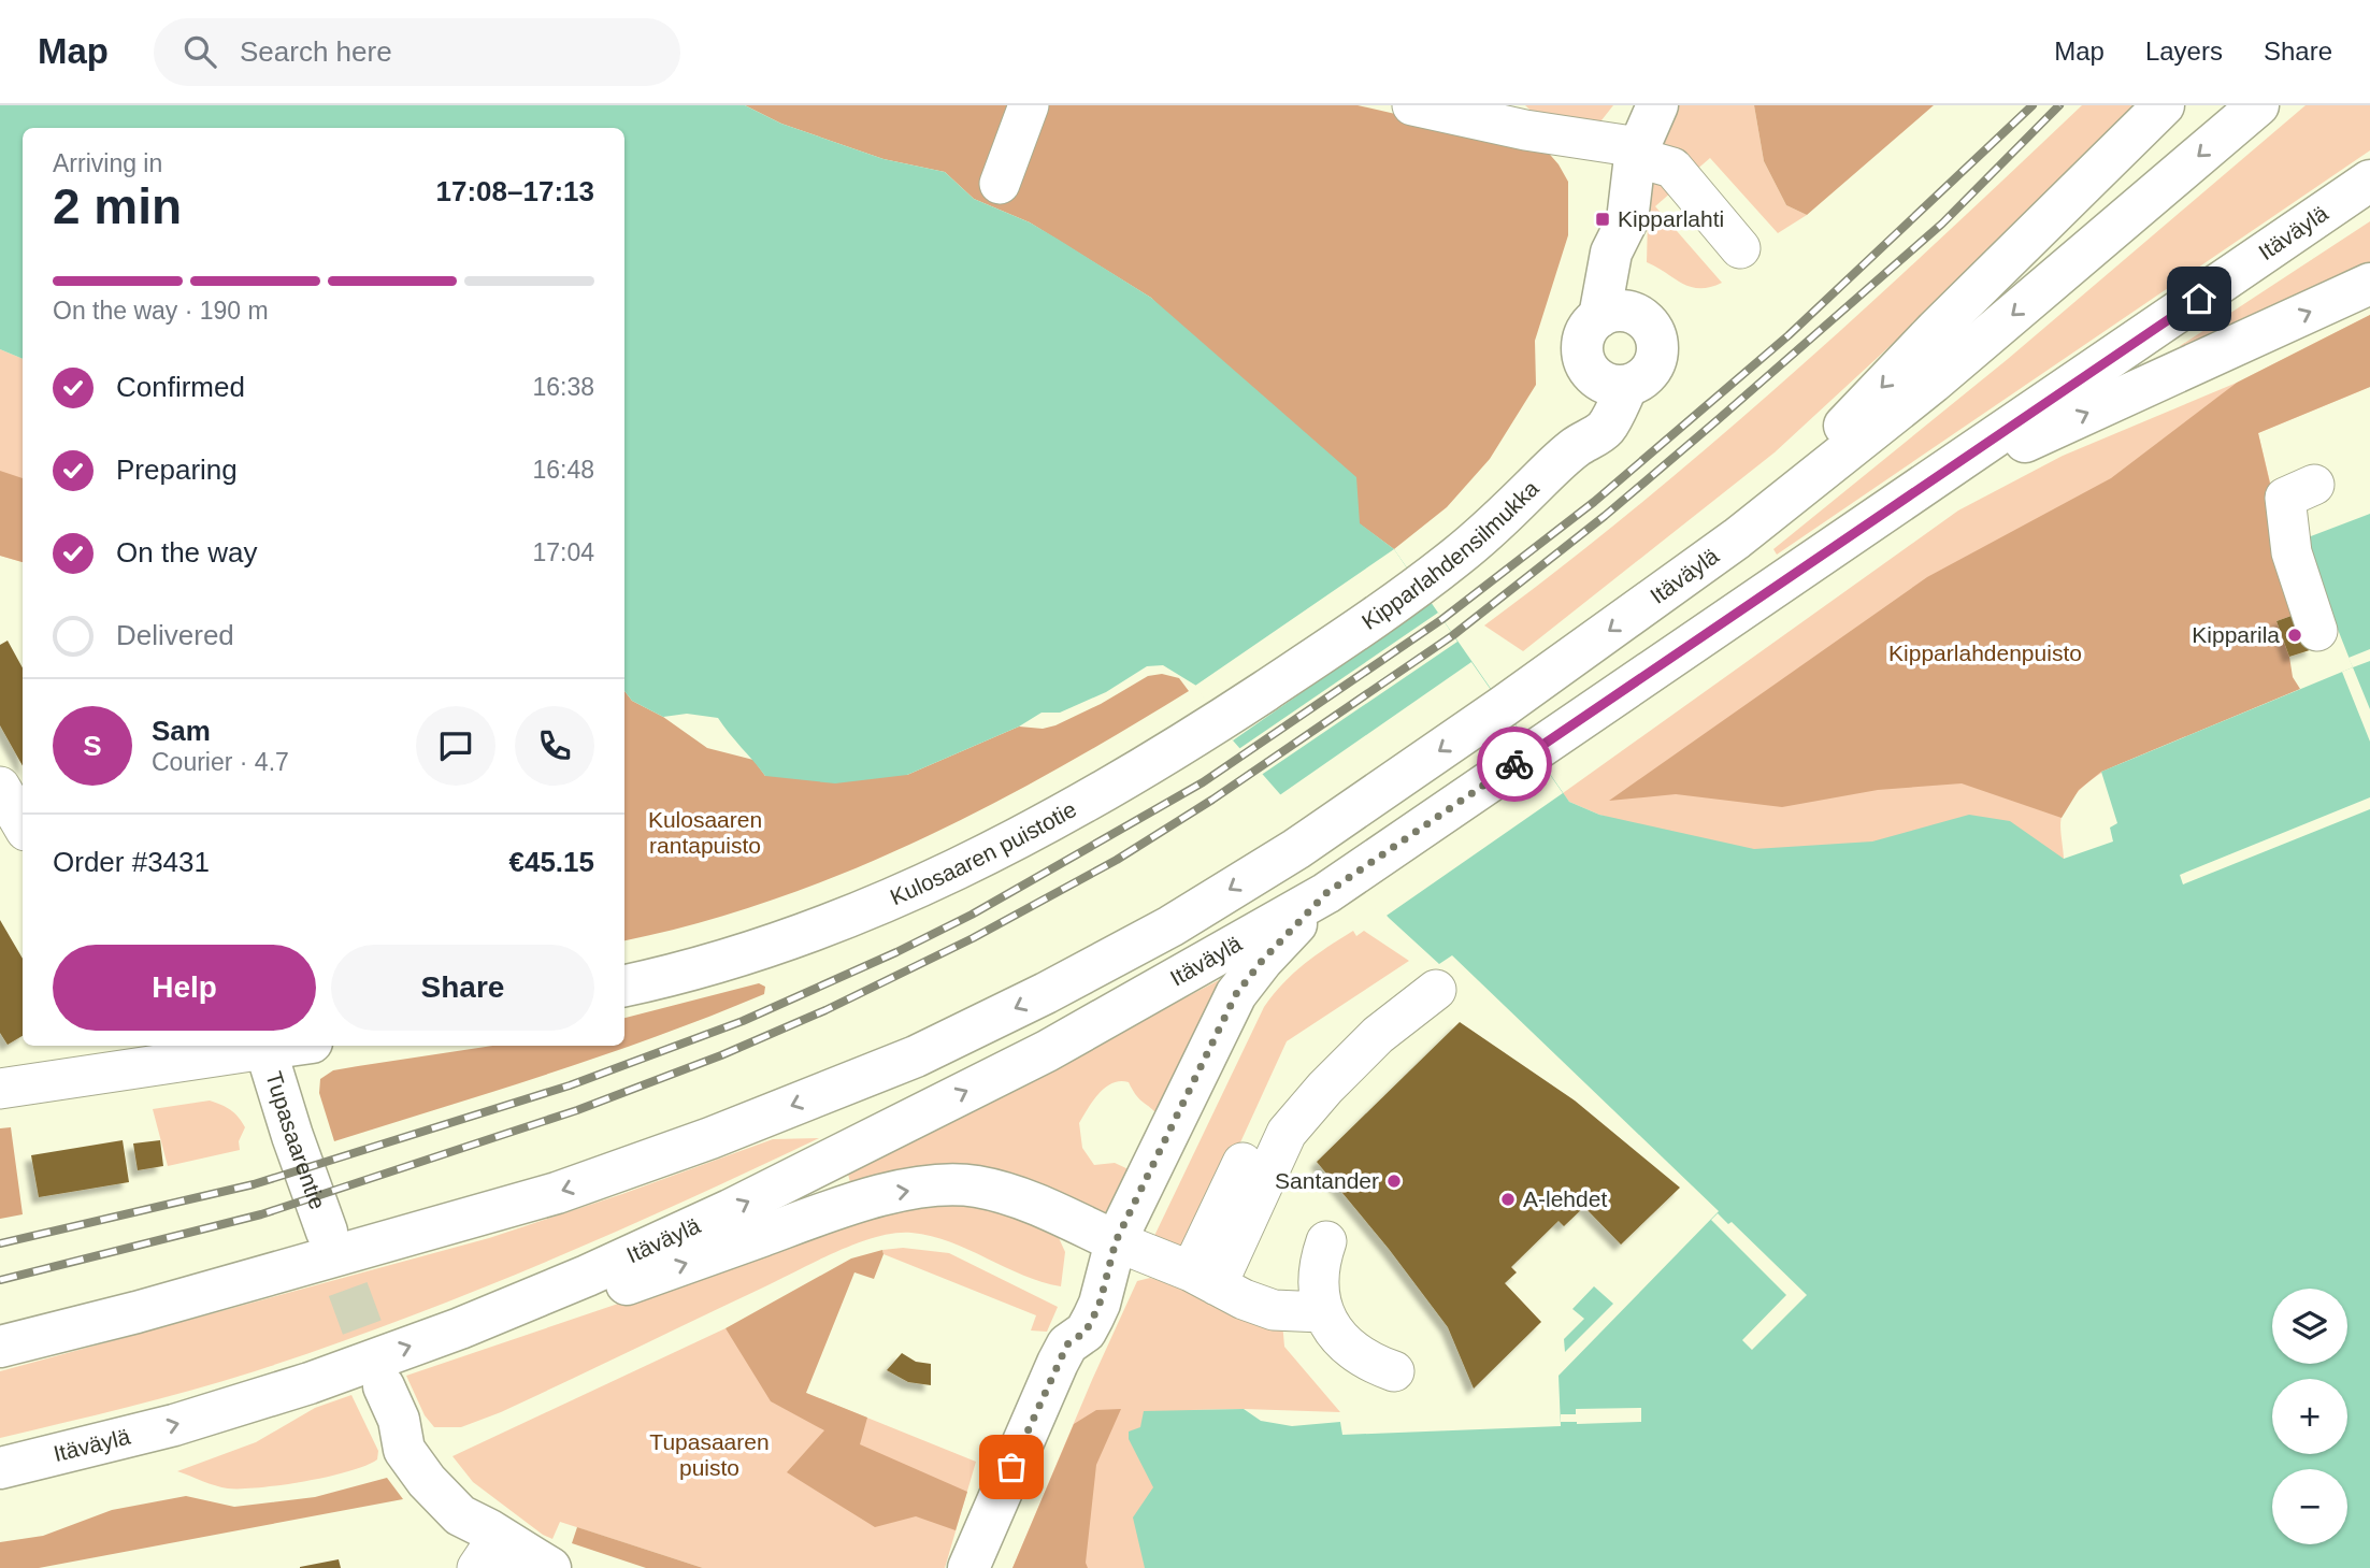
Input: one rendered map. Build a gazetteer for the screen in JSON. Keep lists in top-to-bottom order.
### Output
{
  "streets": {
    "main road": [
      "Itäväylä",
      "Kipparlahdensilmukka",
      "Kulosaaren puistotie",
      "Tupasaarentie"
    ]
  },
  "crossings": [
    ["Kipparlahdensilmukka", "Kulosaaren puistotie"]
  ],
  "parks": ["Kipparlahdenpuisto", "Kulosaaren rantapuisto", "Tupasaaren puisto"],
  "places": {
    "transit": ["Kipparlahti"],
    "other": ["Kipparila", "Santander", "A-lehdet"]
  },
  "page": {
    "header": "Map",
    "search": "Search here",
    "nav": ["Map", "Layers", "Share"],
    "heading": ["2 min", "Arriving in", "17:08–17:13"],
    "panel": [
      "Sam",
      "Courier · 4.7",
      "Order #3431",
      "€45.15"
    ],
    "bar": "On the way · 190 m",
    "list": [
      ["Confirmed", "16:38"],
      ["Preparing", "16:48"],
      ["On the way", "17:04"],
      "Delivered"
    ],
    "round": "S",
    "buttons": ["Help", "Share"],
    "map_buttons": ["+", "−"]
  }
}
